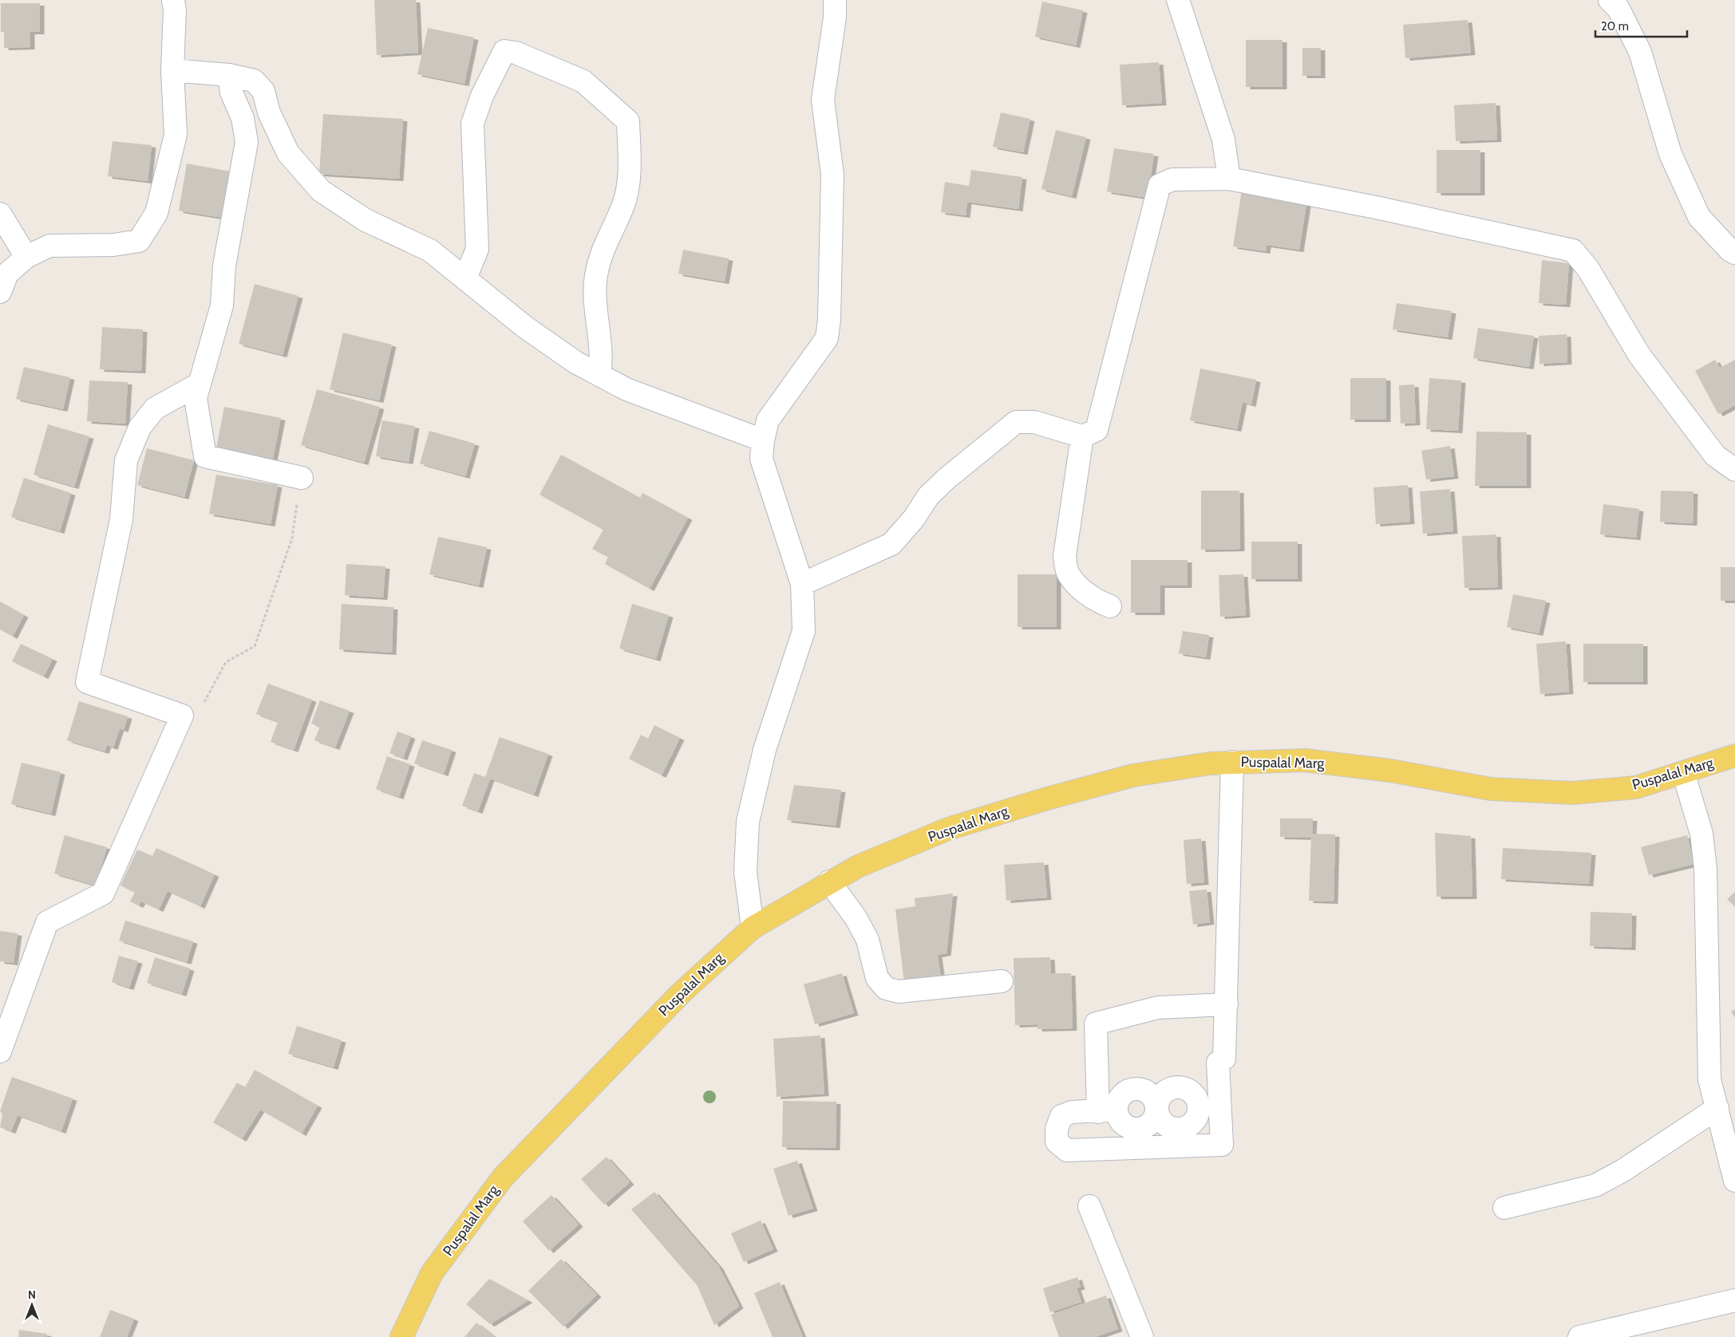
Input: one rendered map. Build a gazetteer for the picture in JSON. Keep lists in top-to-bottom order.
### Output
{
  "streets": {
    "main road": ["Puspalal Marg"]
  },
  "scale_bar": "20 m",
  "north": "top"
}
